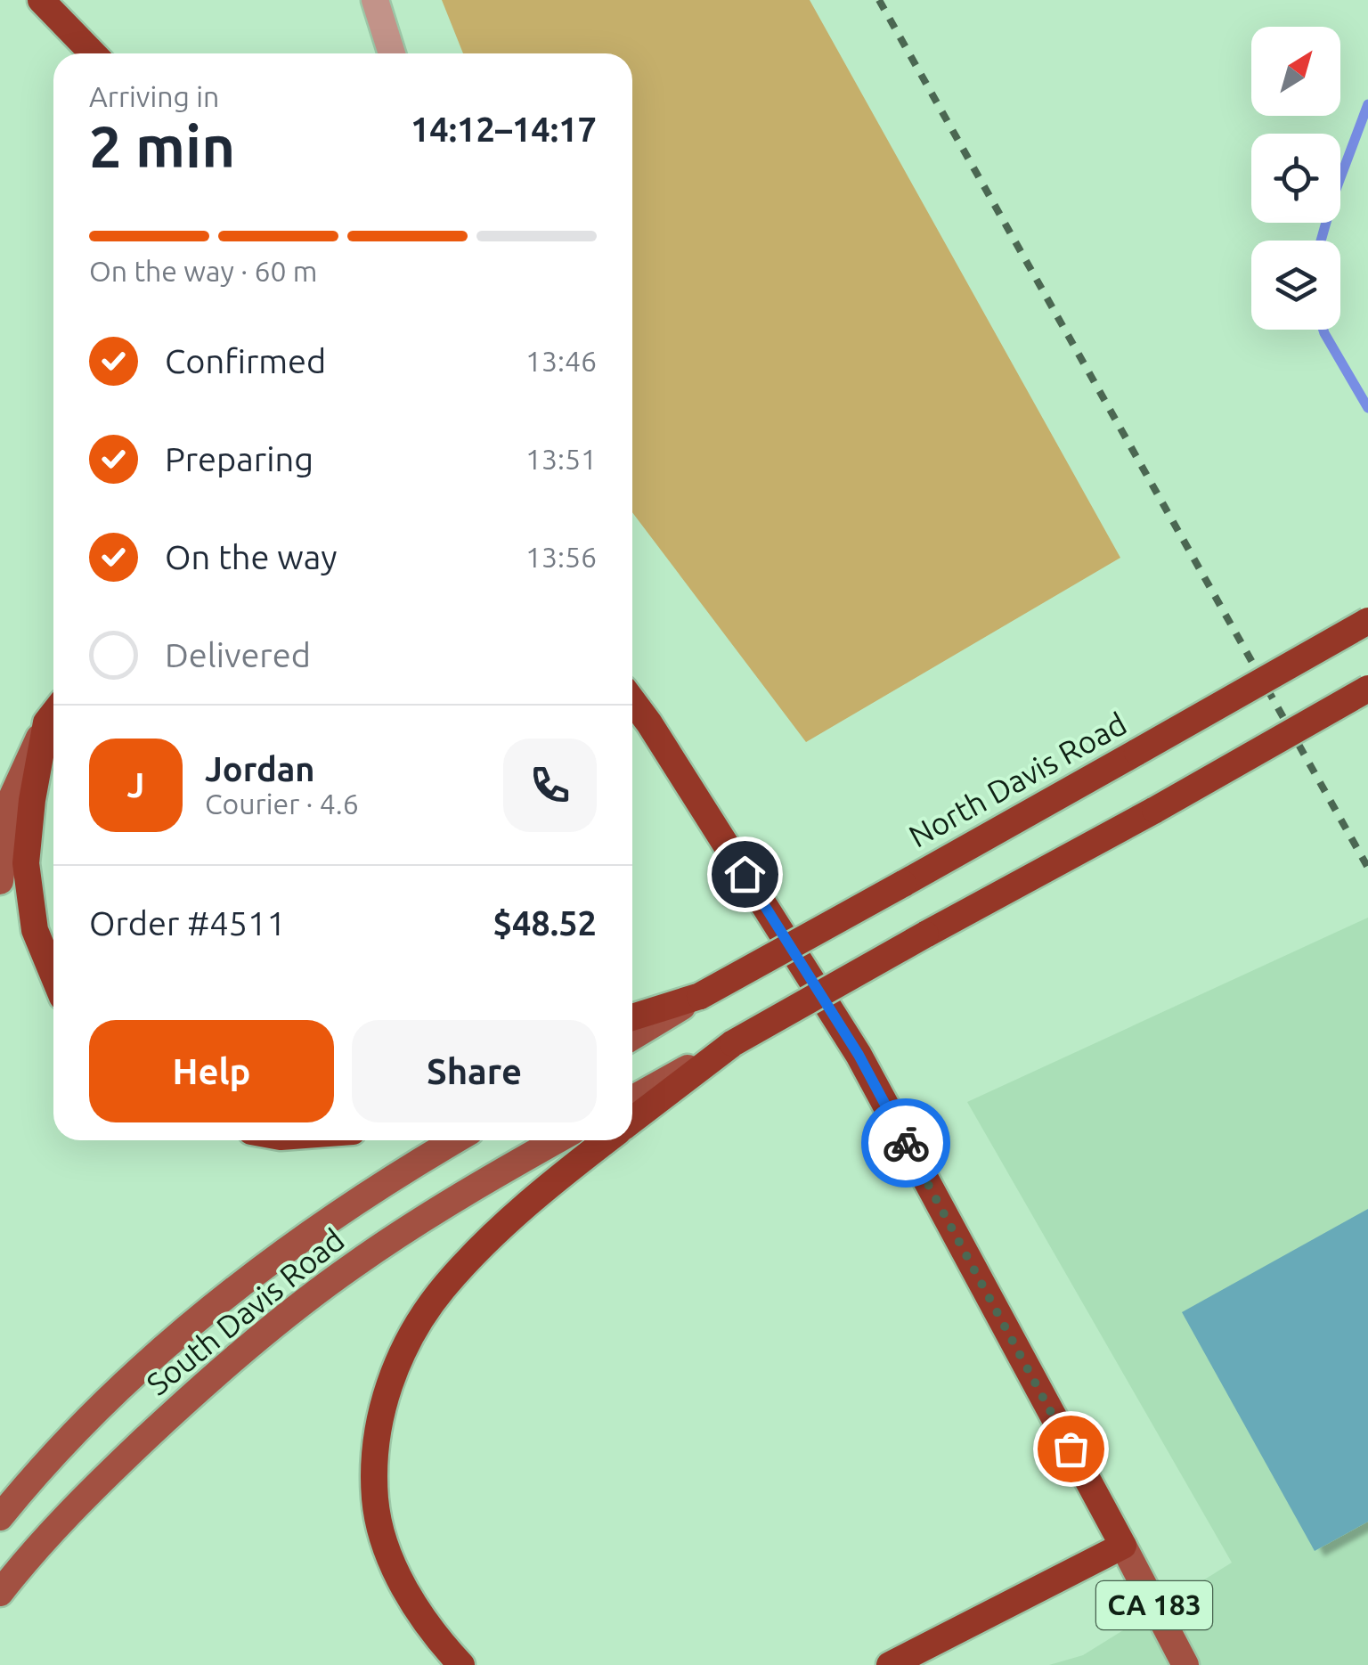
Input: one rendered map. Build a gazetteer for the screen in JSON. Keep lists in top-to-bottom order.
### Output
{
  "streets": {
    "highway": ["North Davis Road", "CA 183"],
    "main road": ["South Davis Road"]
  },
  "north": "top right",
  "page": {
    "heading": ["2 min", "Arriving in", "14:12–14:17"],
    "panel": [
      "Jordan",
      "Courier · 4.6",
      "Order #4511",
      "$48.52"
    ],
    "bar": "On the way · 60 m",
    "list": [
      ["Confirmed", "13:46"],
      ["Preparing", "13:51"],
      ["On the way", "13:56"],
      "Delivered"
    ],
    "round": "J",
    "buttons": ["Help", "Share"]
  }
}
